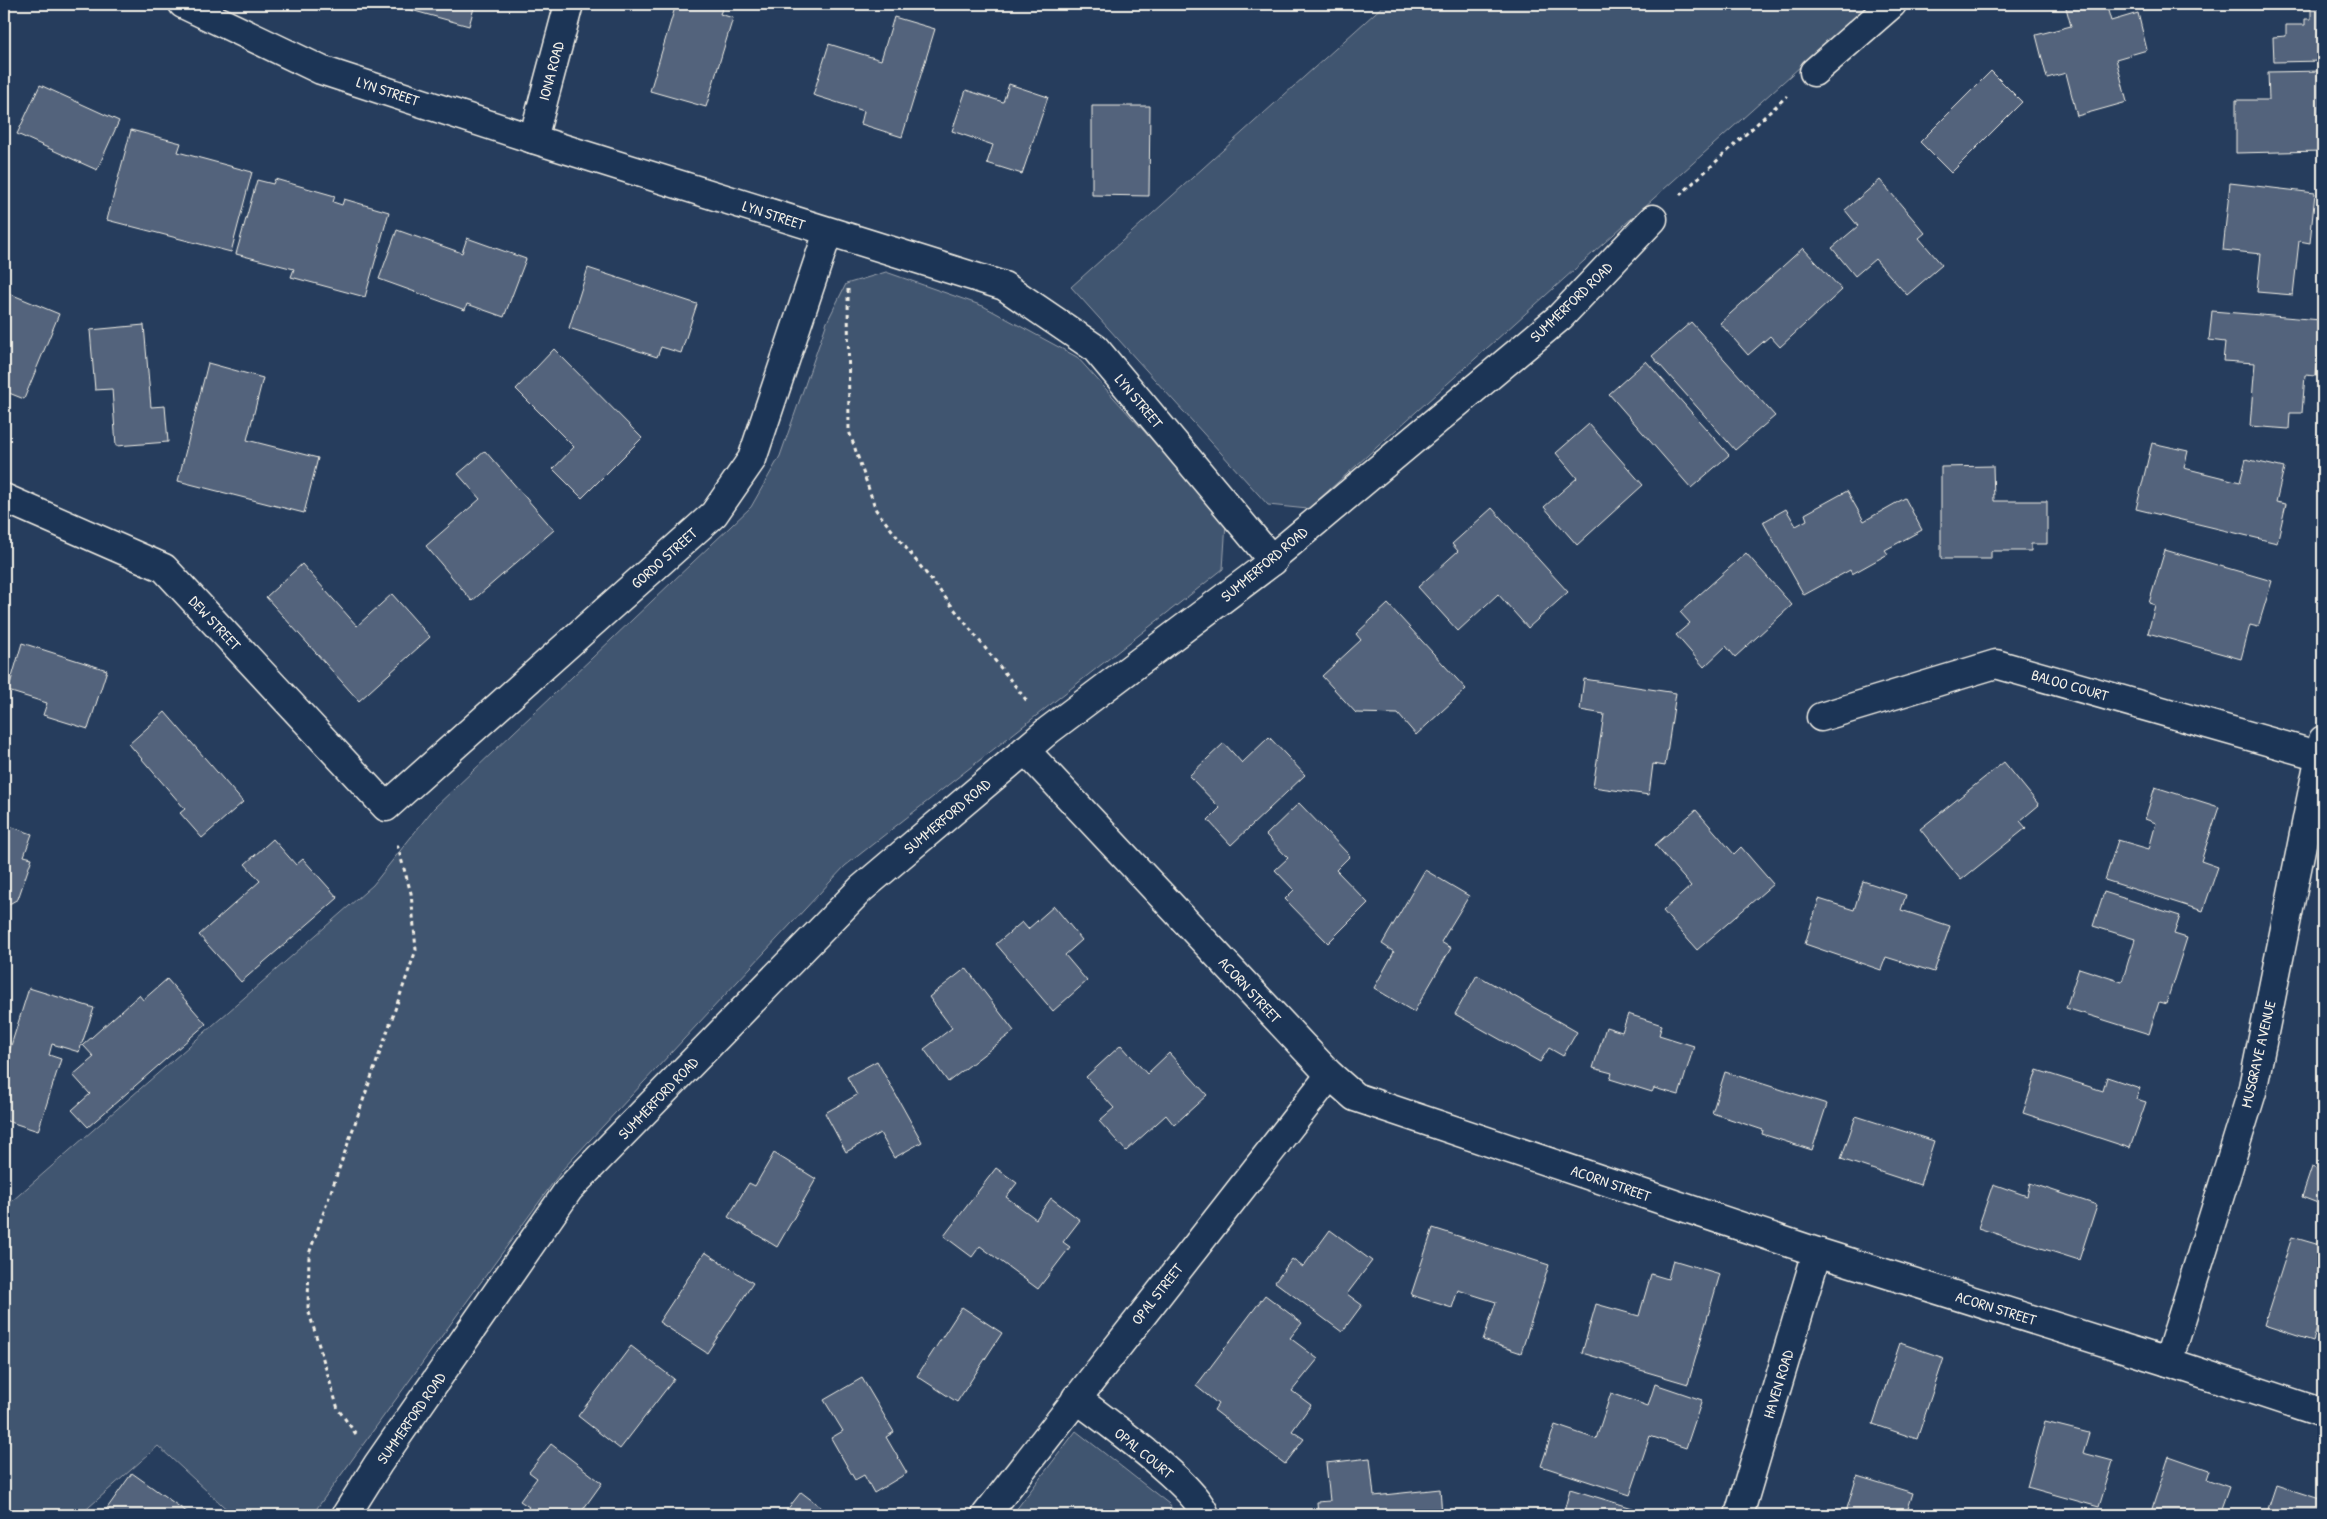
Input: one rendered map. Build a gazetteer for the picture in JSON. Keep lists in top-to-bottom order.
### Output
{
  "streets": {
    "street": [
      "IONA ROAD",
      "LYN STREET",
      "SUMMERFORD ROAD",
      "GORDO STREET",
      "DEW STREET",
      "BALOO COURT",
      "ACORN STREET",
      "MUSGRAVE AVENUE",
      "OPAL STREET",
      "HAVEN ROAD",
      "OPAL COURT"
    ]
  },
  "crossings": [
    ["IONA ROAD", "LYN STREET"],
    ["LYN STREET", "SUMMERFORD ROAD"],
    ["LYN STREET", "GORDO STREET"],
    ["SUMMERFORD ROAD", "ACORN STREET"],
    ["GORDO STREET", "DEW STREET"],
    ["BALOO COURT", "MUSGRAVE AVENUE"],
    ["ACORN STREET", "MUSGRAVE AVENUE"],
    ["ACORN STREET", "OPAL STREET"],
    ["ACORN STREET", "HAVEN ROAD"],
    ["OPAL STREET", "OPAL COURT"]
  ]
}
